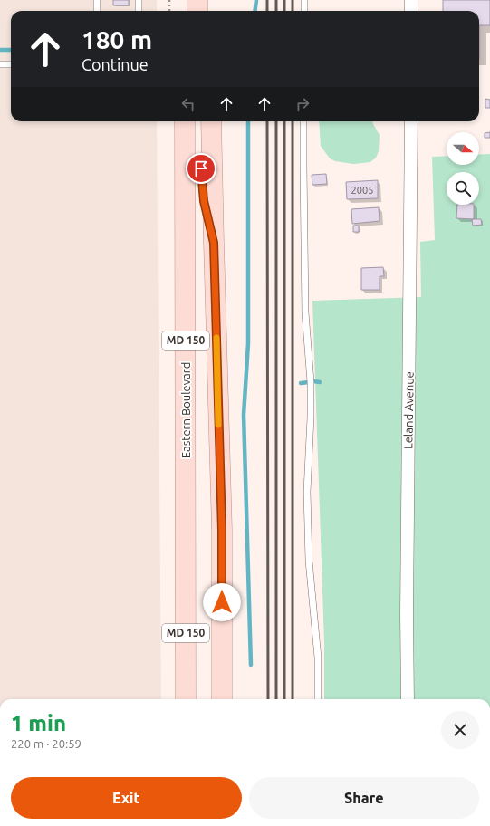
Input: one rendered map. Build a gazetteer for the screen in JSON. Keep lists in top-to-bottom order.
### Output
{
  "streets": {
    "main road": ["MD 150", "Eastern Boulevard"],
    "street": ["Leland Avenue"]
  },
  "house_numbers": ["2005"],
  "north": "right",
  "page": {
    "turn": ["180 m", "Continue"],
    "heading": ["1 min", "220 m · 20:59"],
    "buttons": ["Exit", "Share"]
  }
}
